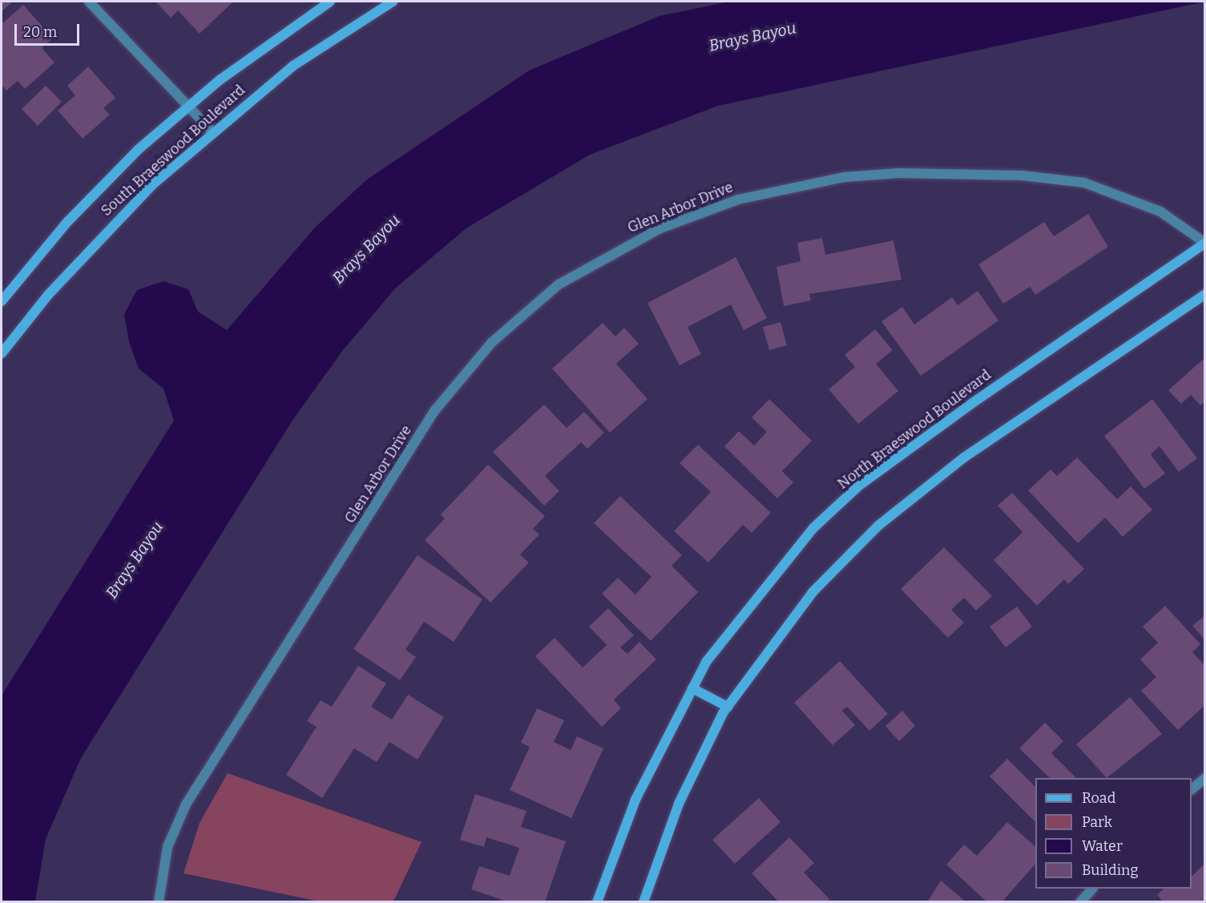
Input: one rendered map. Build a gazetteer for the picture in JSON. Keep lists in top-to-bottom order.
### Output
{
  "streets": {
    "main road": ["South Braeswood Boulevard", "North Braeswood Boulevard"],
    "street": ["Glen Arbor Drive"]
  },
  "crossings": [
    ["Glen Arbor Drive", "North Braeswood Boulevard"]
  ],
  "water": ["Brays Bayou"],
  "legend": [
    "Road",
    "Park",
    "Water",
    "Building"
  ],
  "scale_bar": "20 m"
}
